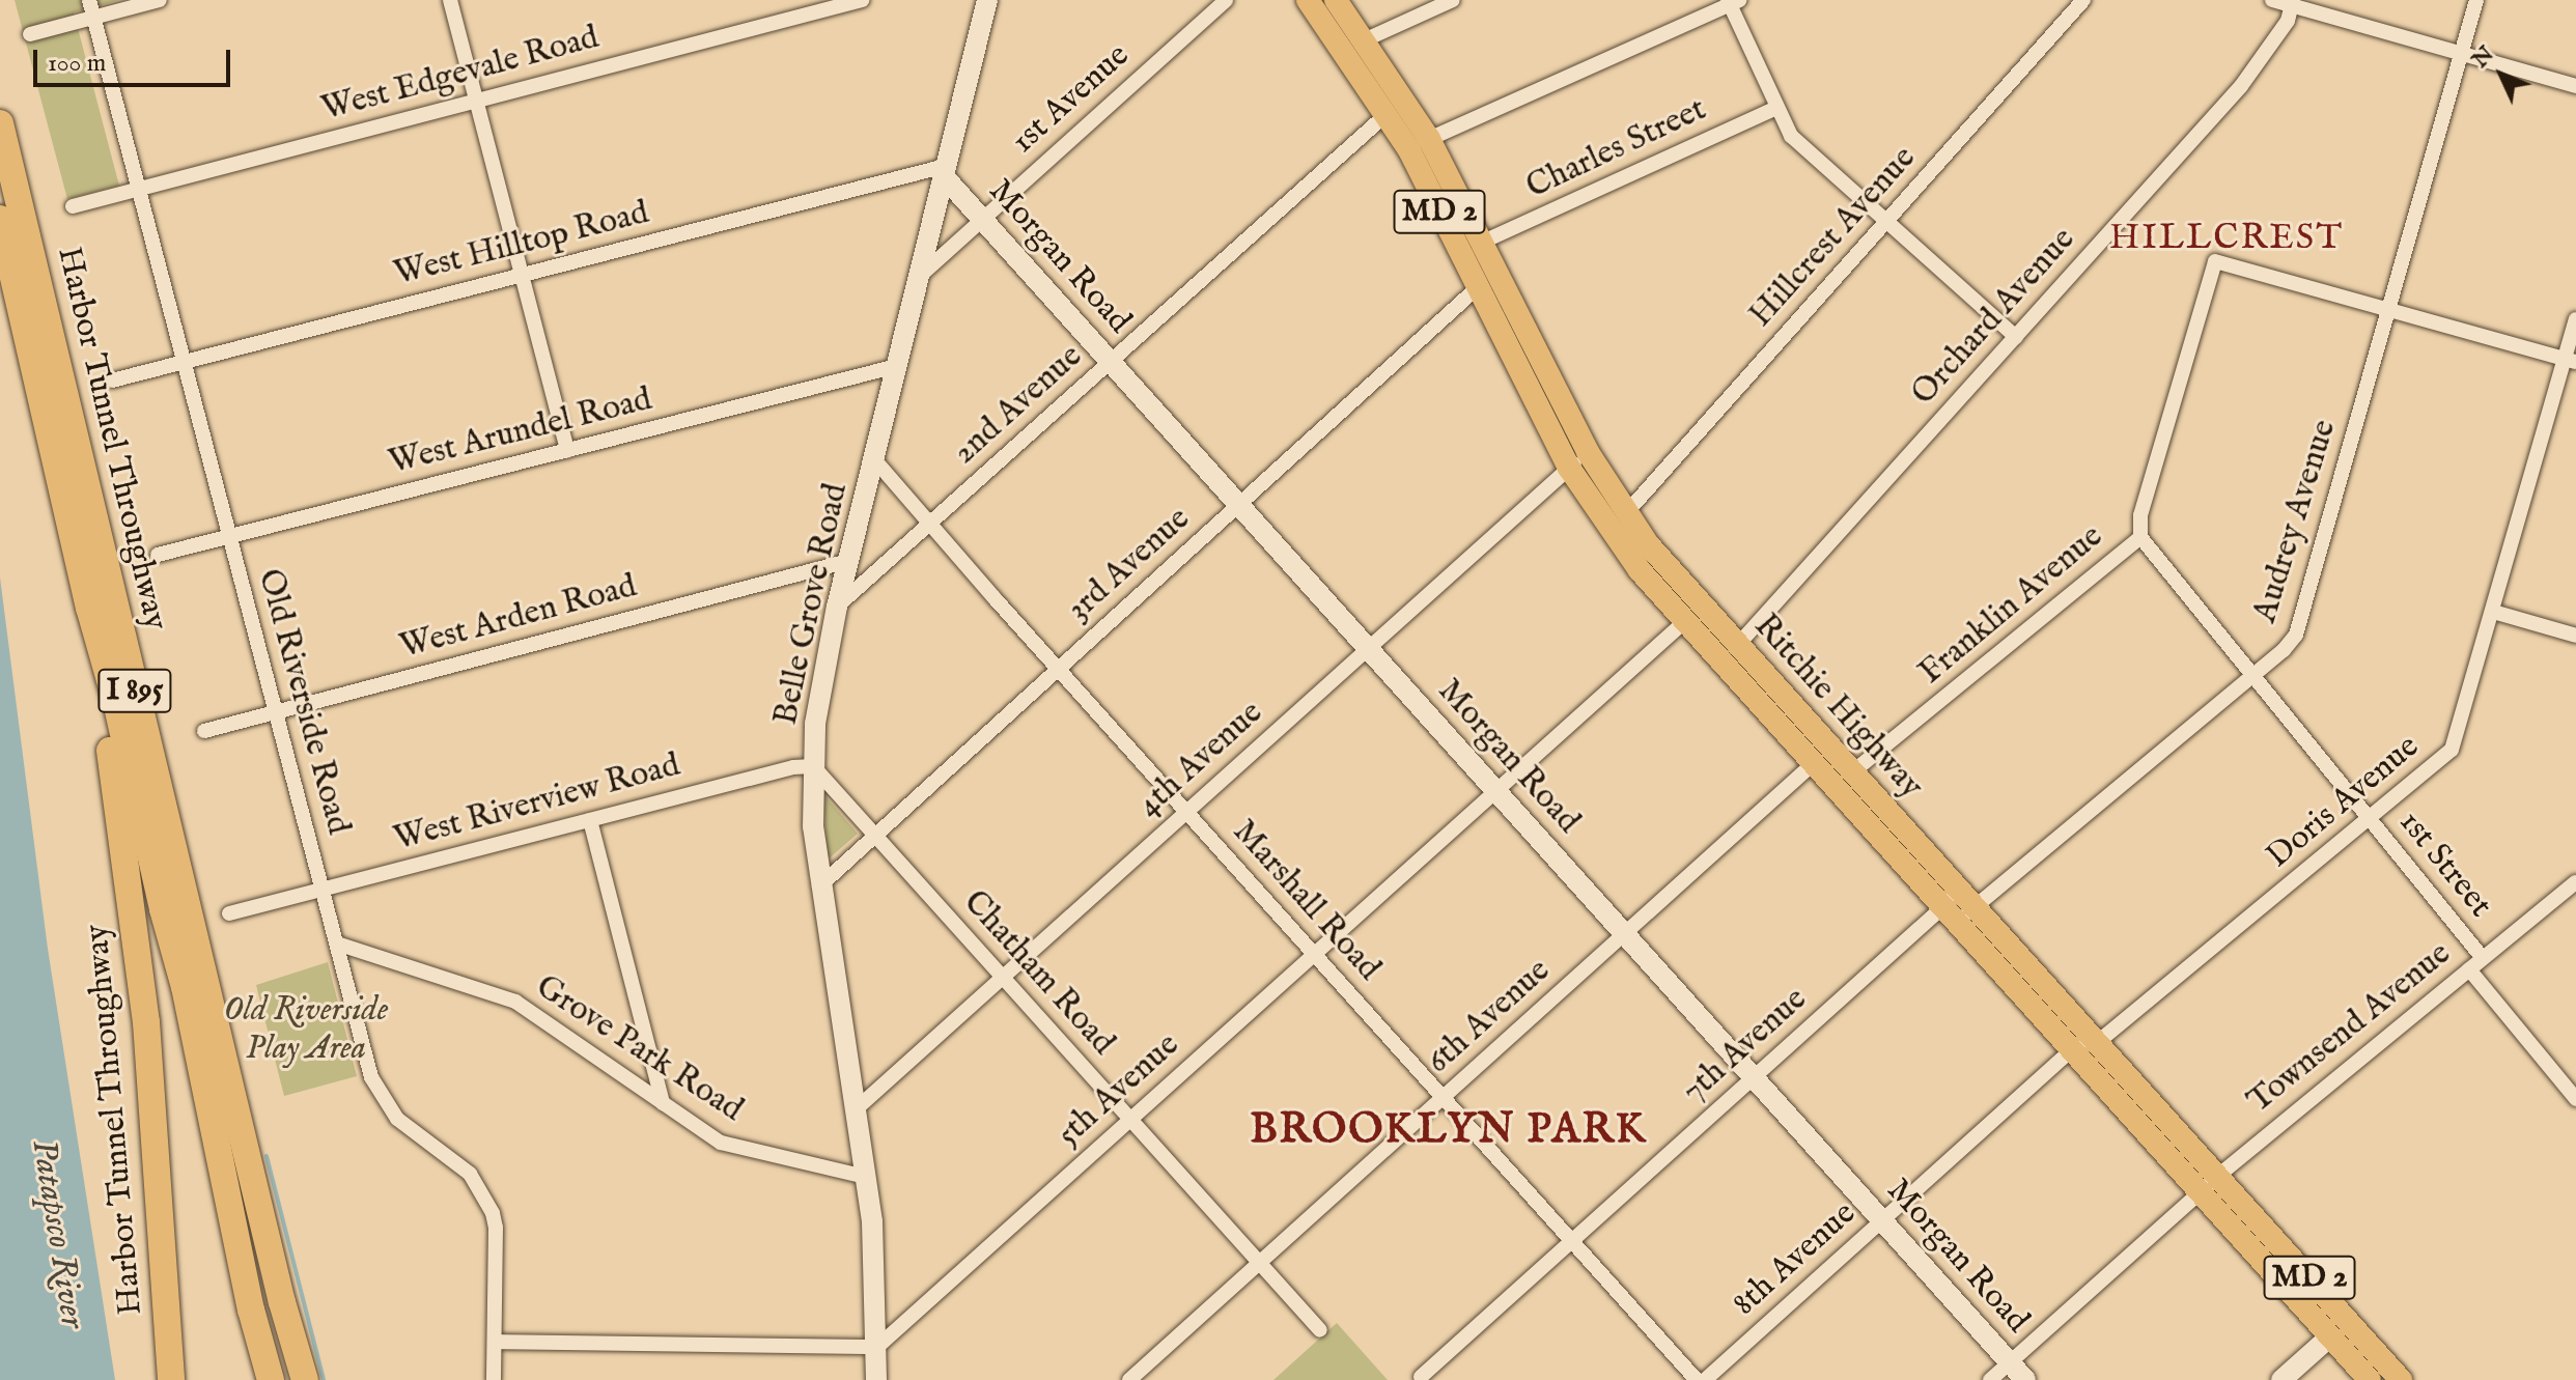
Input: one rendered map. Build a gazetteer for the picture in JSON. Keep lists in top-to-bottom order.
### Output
{
  "streets": {
    "highway": ["Harbor Tunnel Throughway", "I 895"],
    "main road": ["MD 2", "Ritchie Highway"],
    "street": [
      "West Edgevale Road",
      "1st Avenue",
      "Charles Street",
      "Hillcrest Avenue",
      "West Hilltop Road",
      "Morgan Road",
      "Orchard Avenue",
      "2nd Avenue",
      "West Arundel Road",
      "Audrey Avenue",
      "3rd Avenue",
      "Belle Grove Road",
      "Franklin Avenue",
      "West Arden Road",
      "Old Riverside Road",
      "4th Avenue",
      "Doris Avenue",
      "West Riverview Road",
      "1st Street",
      "Marshall Road",
      "Chatham Road",
      "6th Avenue",
      "Townsend Avenue",
      "7th Avenue",
      "Grove Park Road",
      "5th Avenue",
      "8th Avenue"
    ]
  },
  "crossings": [
    ["West Edgevale Road", "Old Riverside Road"],
    ["1st Avenue", "Morgan Road"],
    ["1st Avenue", "Belle Grove Road"],
    ["Charles Street", "Ritchie Highway"],
    ["Hillcrest Avenue", "Ritchie Highway"],
    ["West Hilltop Road", "Morgan Road"],
    ["West Hilltop Road", "Belle Grove Road"],
    ["West Hilltop Road", "Old Riverside Road"],
    ["Morgan Road", "2nd Avenue"],
    ["Morgan Road", "3rd Avenue"],
    ["Morgan Road", "Belle Grove Road"],
    ["Morgan Road", "4th Avenue"],
    ["Morgan Road", "6th Avenue"],
    ["Morgan Road", "Townsend Avenue"],
    ["Morgan Road", "7th Avenue"],
    ["Morgan Road", "5th Avenue"],
    ["Morgan Road", "8th Avenue"],
    ["Orchard Avenue", "Ritchie Highway"],
    ["2nd Avenue", "Belle Grove Road"],
    ["2nd Avenue", "Ritchie Highway"],
    ["2nd Avenue", "Marshall Road"],
    ["West Arundel Road", "Belle Grove Road"],
    ["West Arundel Road", "Old Riverside Road"],
    ["Audrey Avenue", "Franklin Avenue"],
    ["Audrey Avenue", "Ritchie Highway"],
    ["Audrey Avenue", "1st Street"],
    ["Audrey Avenue", "7th Avenue"],
    ["3rd Avenue", "Belle Grove Road"],
    ["3rd Avenue", "Ritchie Highway"],
    ["3rd Avenue", "Marshall Road"],
    ["3rd Avenue", "Chatham Road"],
    ["Belle Grove Road", "West Arden Road"],
    ["Belle Grove Road", "4th Avenue"],
    ["Belle Grove Road", "West Riverview Road"],
    ["Belle Grove Road", "Marshall Road"],
    ["Belle Grove Road", "Chatham Road"],
    ["Belle Grove Road", "Grove Park Road"],
    ["Belle Grove Road", "5th Avenue"],
    ["Franklin Avenue", "Ritchie Highway"],
    ["Franklin Avenue", "1st Street"],
    ["West Arden Road", "Old Riverside Road"],
    ["Old Riverside Road", "West Riverview Road"],
    ["Old Riverside Road", "Grove Park Road"],
    ["Ritchie Highway", "4th Avenue"],
    ["Ritchie Highway", "Doris Avenue"],
    ["Ritchie Highway", "6th Avenue"],
    ["Ritchie Highway", "Townsend Avenue"],
    ["Ritchie Highway", "7th Avenue"],
    ["Ritchie Highway", "5th Avenue"],
    ["Ritchie Highway", "8th Avenue"],
    ["4th Avenue", "Marshall Road"],
    ["4th Avenue", "Chatham Road"],
    ["Doris Avenue", "1st Street"],
    ["Doris Avenue", "8th Avenue"],
    ["West Riverview Road", "Chatham Road"],
    ["1st Street", "Townsend Avenue"],
    ["Marshall Road", "6th Avenue"],
    ["Marshall Road", "7th Avenue"],
    ["Marshall Road", "5th Avenue"],
    ["Chatham Road", "6th Avenue"],
    ["Chatham Road", "5th Avenue"]
  ],
  "districts": ["HILLCREST", "BROOKLYN PARK"],
  "water": ["Patapsco River"],
  "parks": ["Old Riverside Play Area"],
  "scale_bar": "100 m",
  "north": "top left"
}
